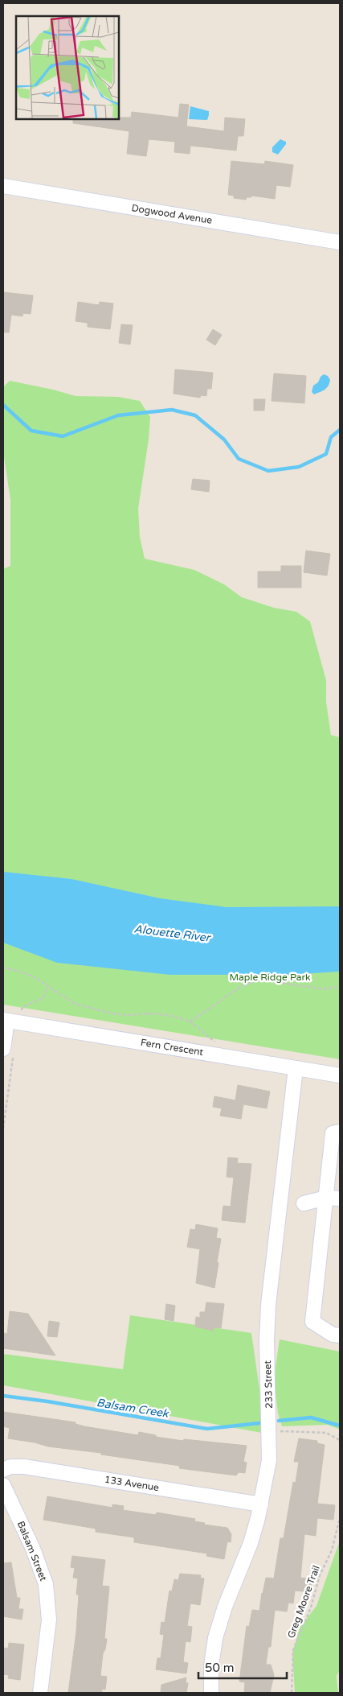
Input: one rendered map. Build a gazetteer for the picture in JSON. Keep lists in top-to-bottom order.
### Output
{
  "streets": {
    "street": [
      "Dogwood Avenue",
      "Fern Crescent",
      "233 Street",
      "133 Avenue",
      "Balsam Street"
    ],
    "path": ["Greg Moore Trail"]
  },
  "crossings": [
    ["Fern Crescent", "233 Street"],
    ["233 Street", "133 Avenue"]
  ],
  "water": ["Alouette River", "Balsam Creek"],
  "parks": ["Maple Ridge Park"],
  "scale_bar": "50 m"
}
